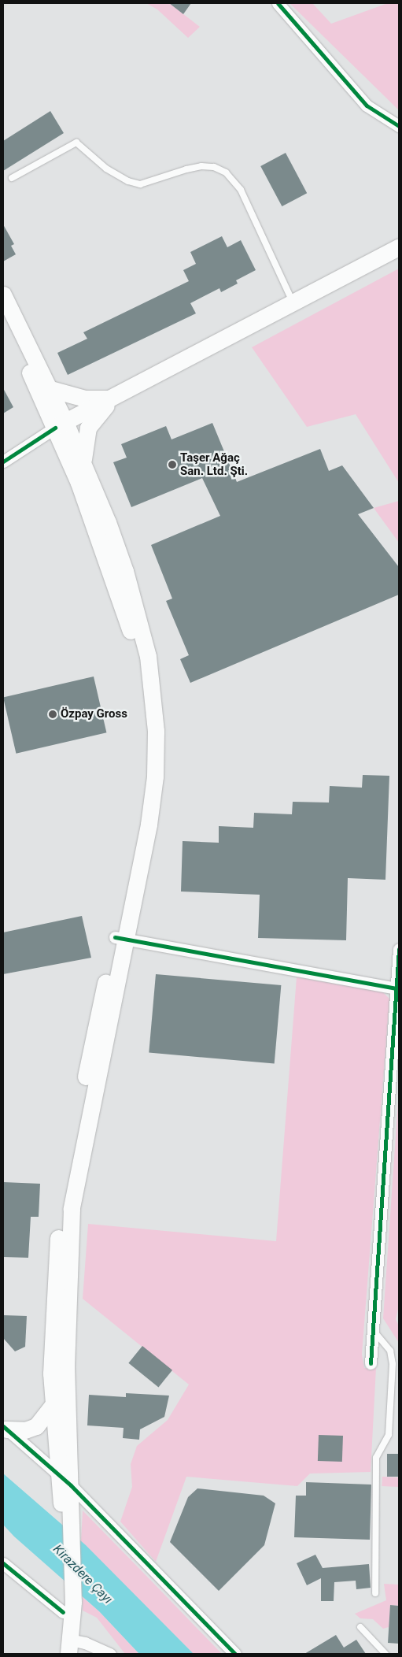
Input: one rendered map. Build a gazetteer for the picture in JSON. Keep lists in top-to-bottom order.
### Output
{
  "water": ["Kirazdere Çayı"],
  "places": ["Taşer Ağaç San. Ltd. Şti.", "Özpay Gross"]
}
